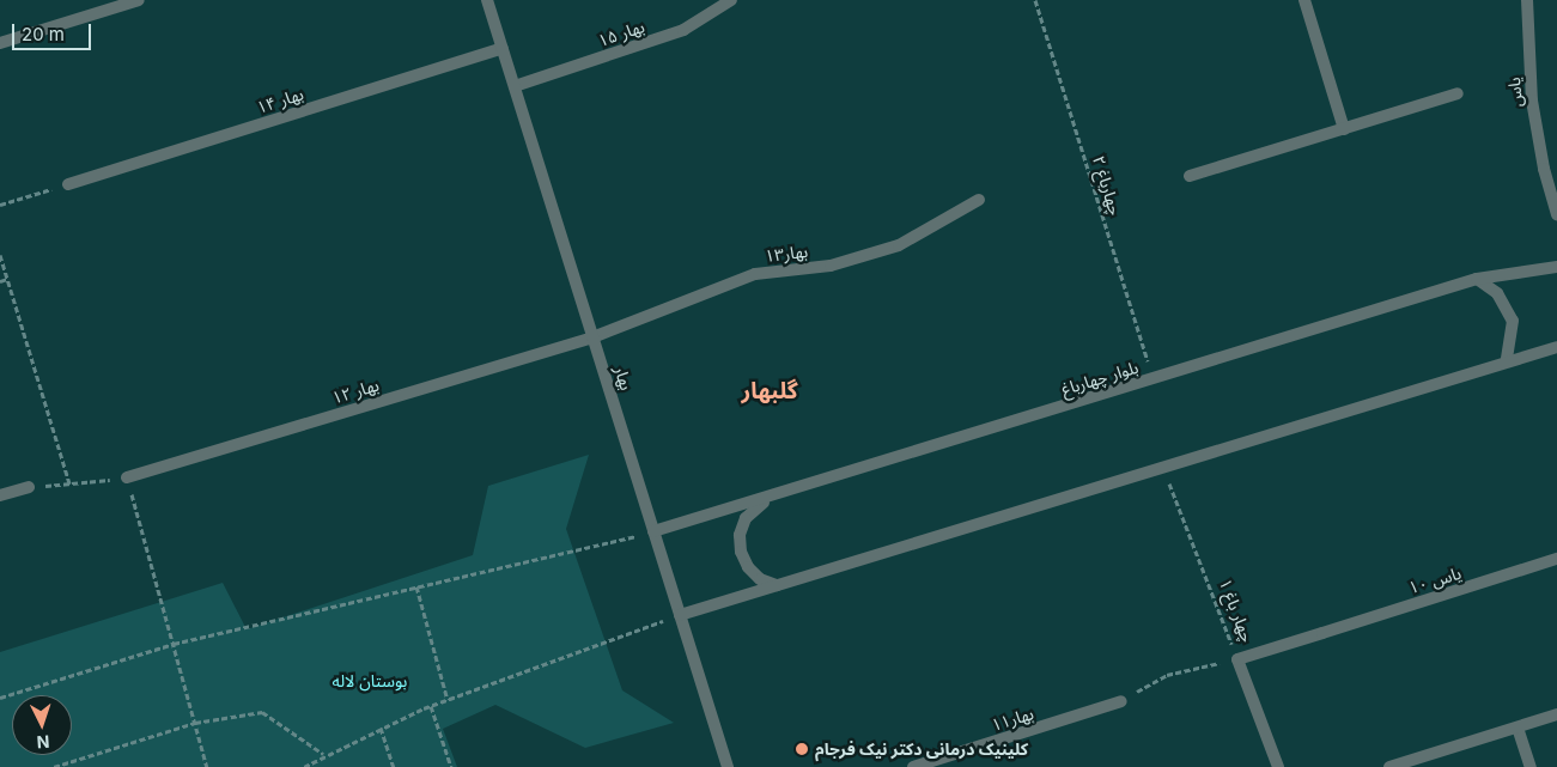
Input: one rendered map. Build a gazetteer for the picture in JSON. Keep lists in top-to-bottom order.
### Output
{
  "streets": {
    "street": [
      "بهار ۱۵",
      "یاس",
      "بهار ۱۴",
      "بهار۱۳",
      "بهار",
      "بلوار چهارباغ",
      "بهار ۱۲",
      "یاس ۱۰",
      "چهار باغ ۱",
      "بهار۱۱"
    ],
    "path": ["چهارباغ ۲"]
  },
  "crossings": [
    ["بهار ۱۵", "بهار"],
    ["بهار ۱۴", "بهار"],
    ["چهارباغ ۲", "بلوار چهارباغ"],
    ["بهار۱۳", "بهار"],
    ["بهار۱۳", "بهار ۱۲"],
    ["بهار", "بلوار چهارباغ"],
    ["بهار", "بهار ۱۲"],
    ["یاس ۱۰", "چهار باغ ۱"]
  ],
  "districts": ["گلبهار"],
  "parks": ["بوستان لاله"],
  "places": ["کلینیک درمانی دکتر نیک فرجام"],
  "scale_bar": "20 m",
  "north": "bottom"
}
